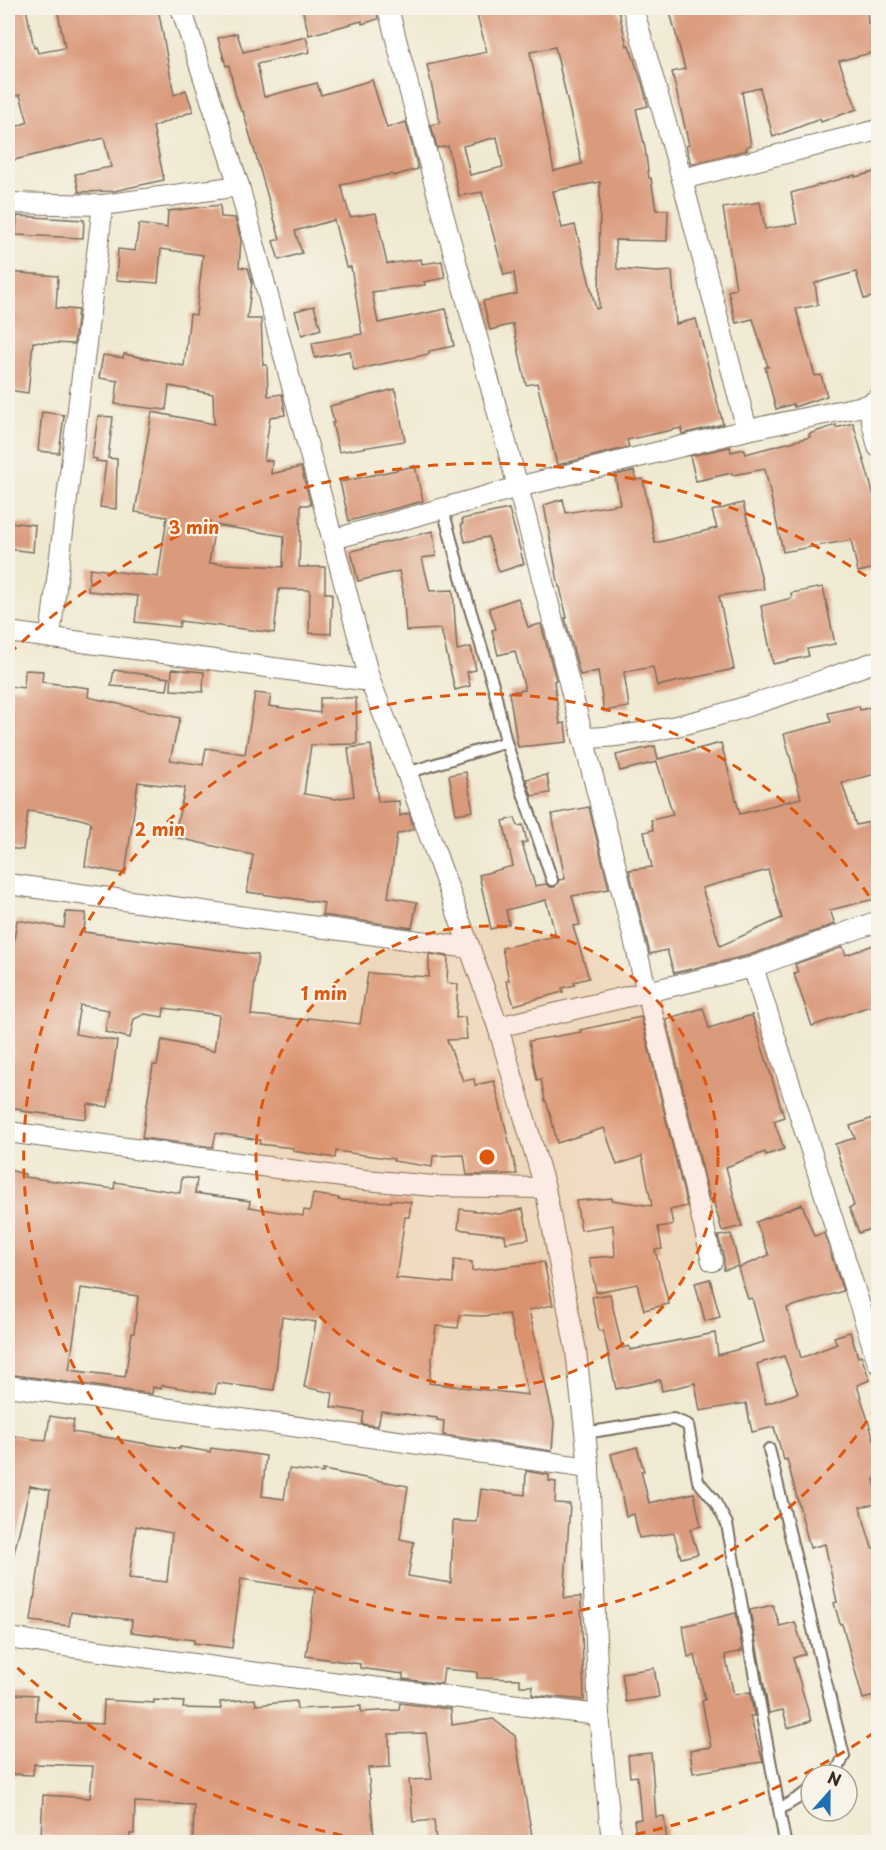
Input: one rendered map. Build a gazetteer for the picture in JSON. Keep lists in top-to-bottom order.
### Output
{
  "north": "top",
  "rings": ["3 min", "2 min", "1 min"]
}
